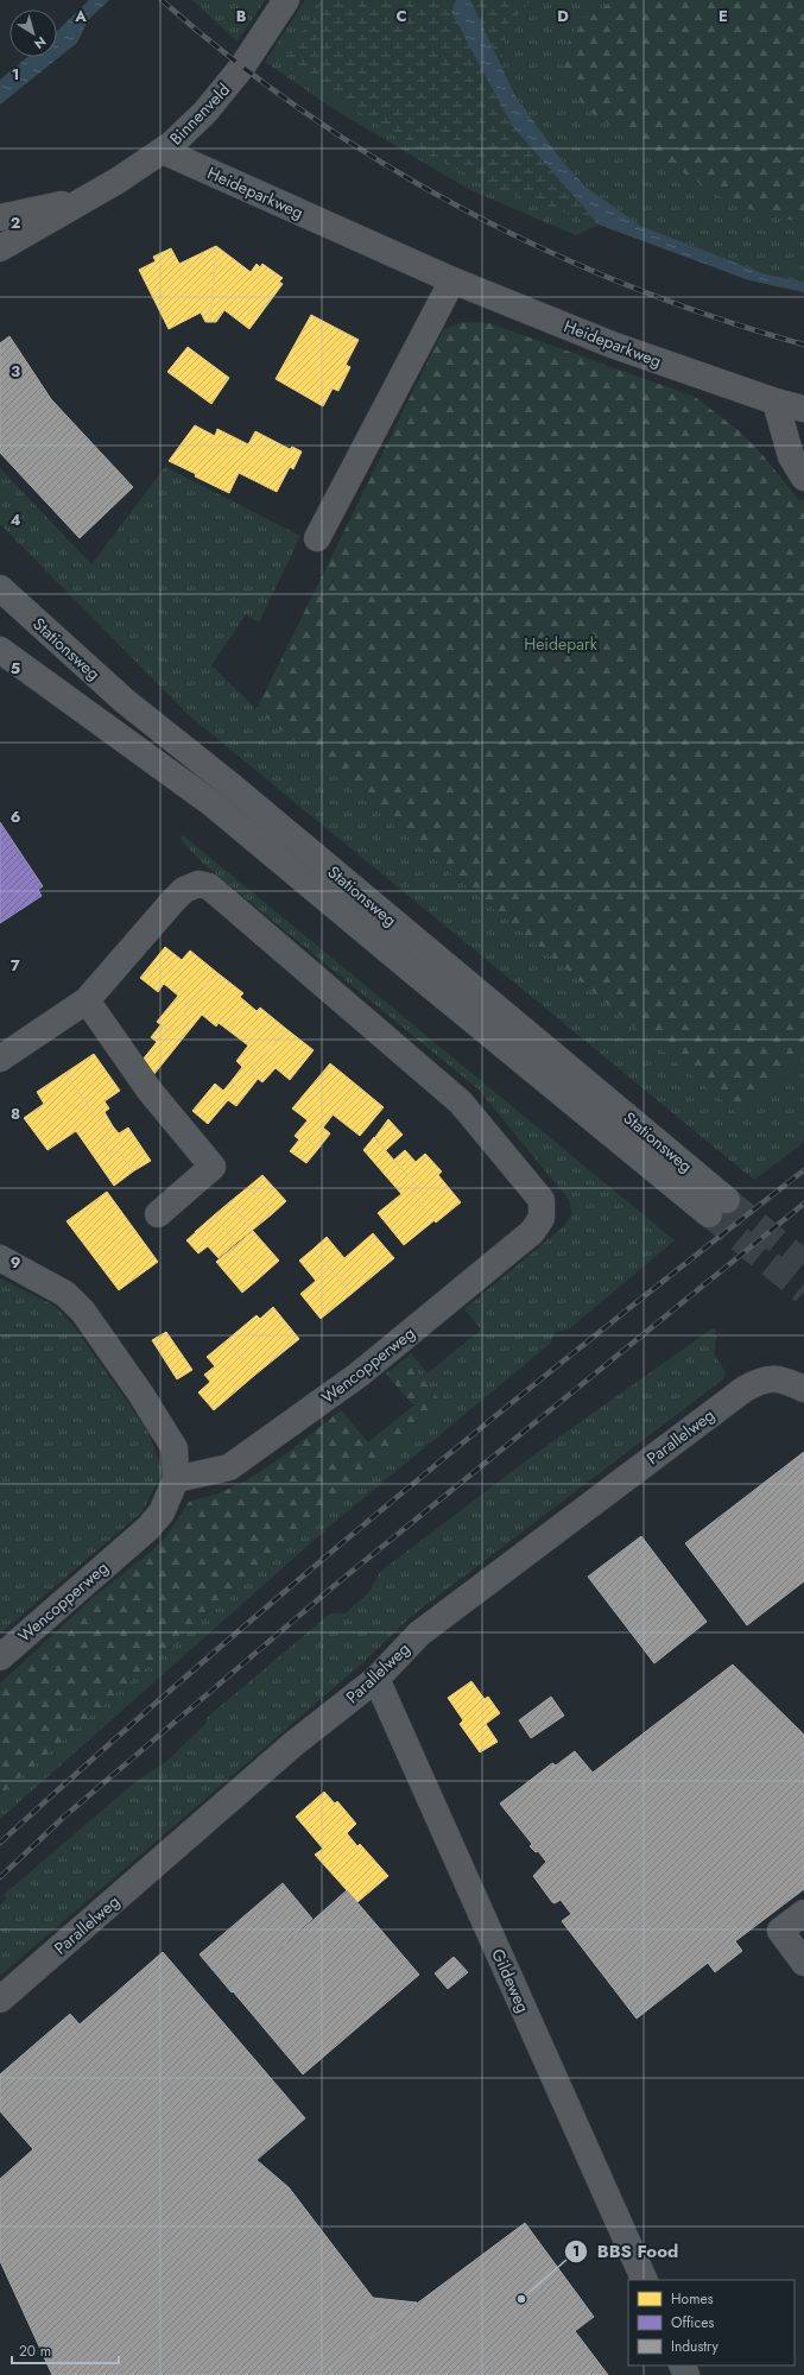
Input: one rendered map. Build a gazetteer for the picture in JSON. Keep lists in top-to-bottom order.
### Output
{
  "streets": {
    "main road": ["Stationsweg"],
    "street": [
      "Binnenveld",
      "Heideparkweg",
      "Wencopperweg",
      "Parallelweg",
      "Gildeweg"
    ]
  },
  "crossings": [
    ["Binnenveld", "Heideparkweg"],
    ["Parallelweg", "Gildeweg"]
  ],
  "parks": ["Heidepark"],
  "places": ["BBS Food"],
  "legend": ["Homes", "Offices", "Industry"],
  "scale_bar": "20 m",
  "north": "bottom right",
  "grid": {
    "columns": [
      "A",
      "B",
      "C",
      "D",
      "E"
    ],
    "rows": [
      "1",
      "2",
      "3",
      "4",
      "5",
      "6",
      "7",
      "8",
      "9"
    ]
  }
}
